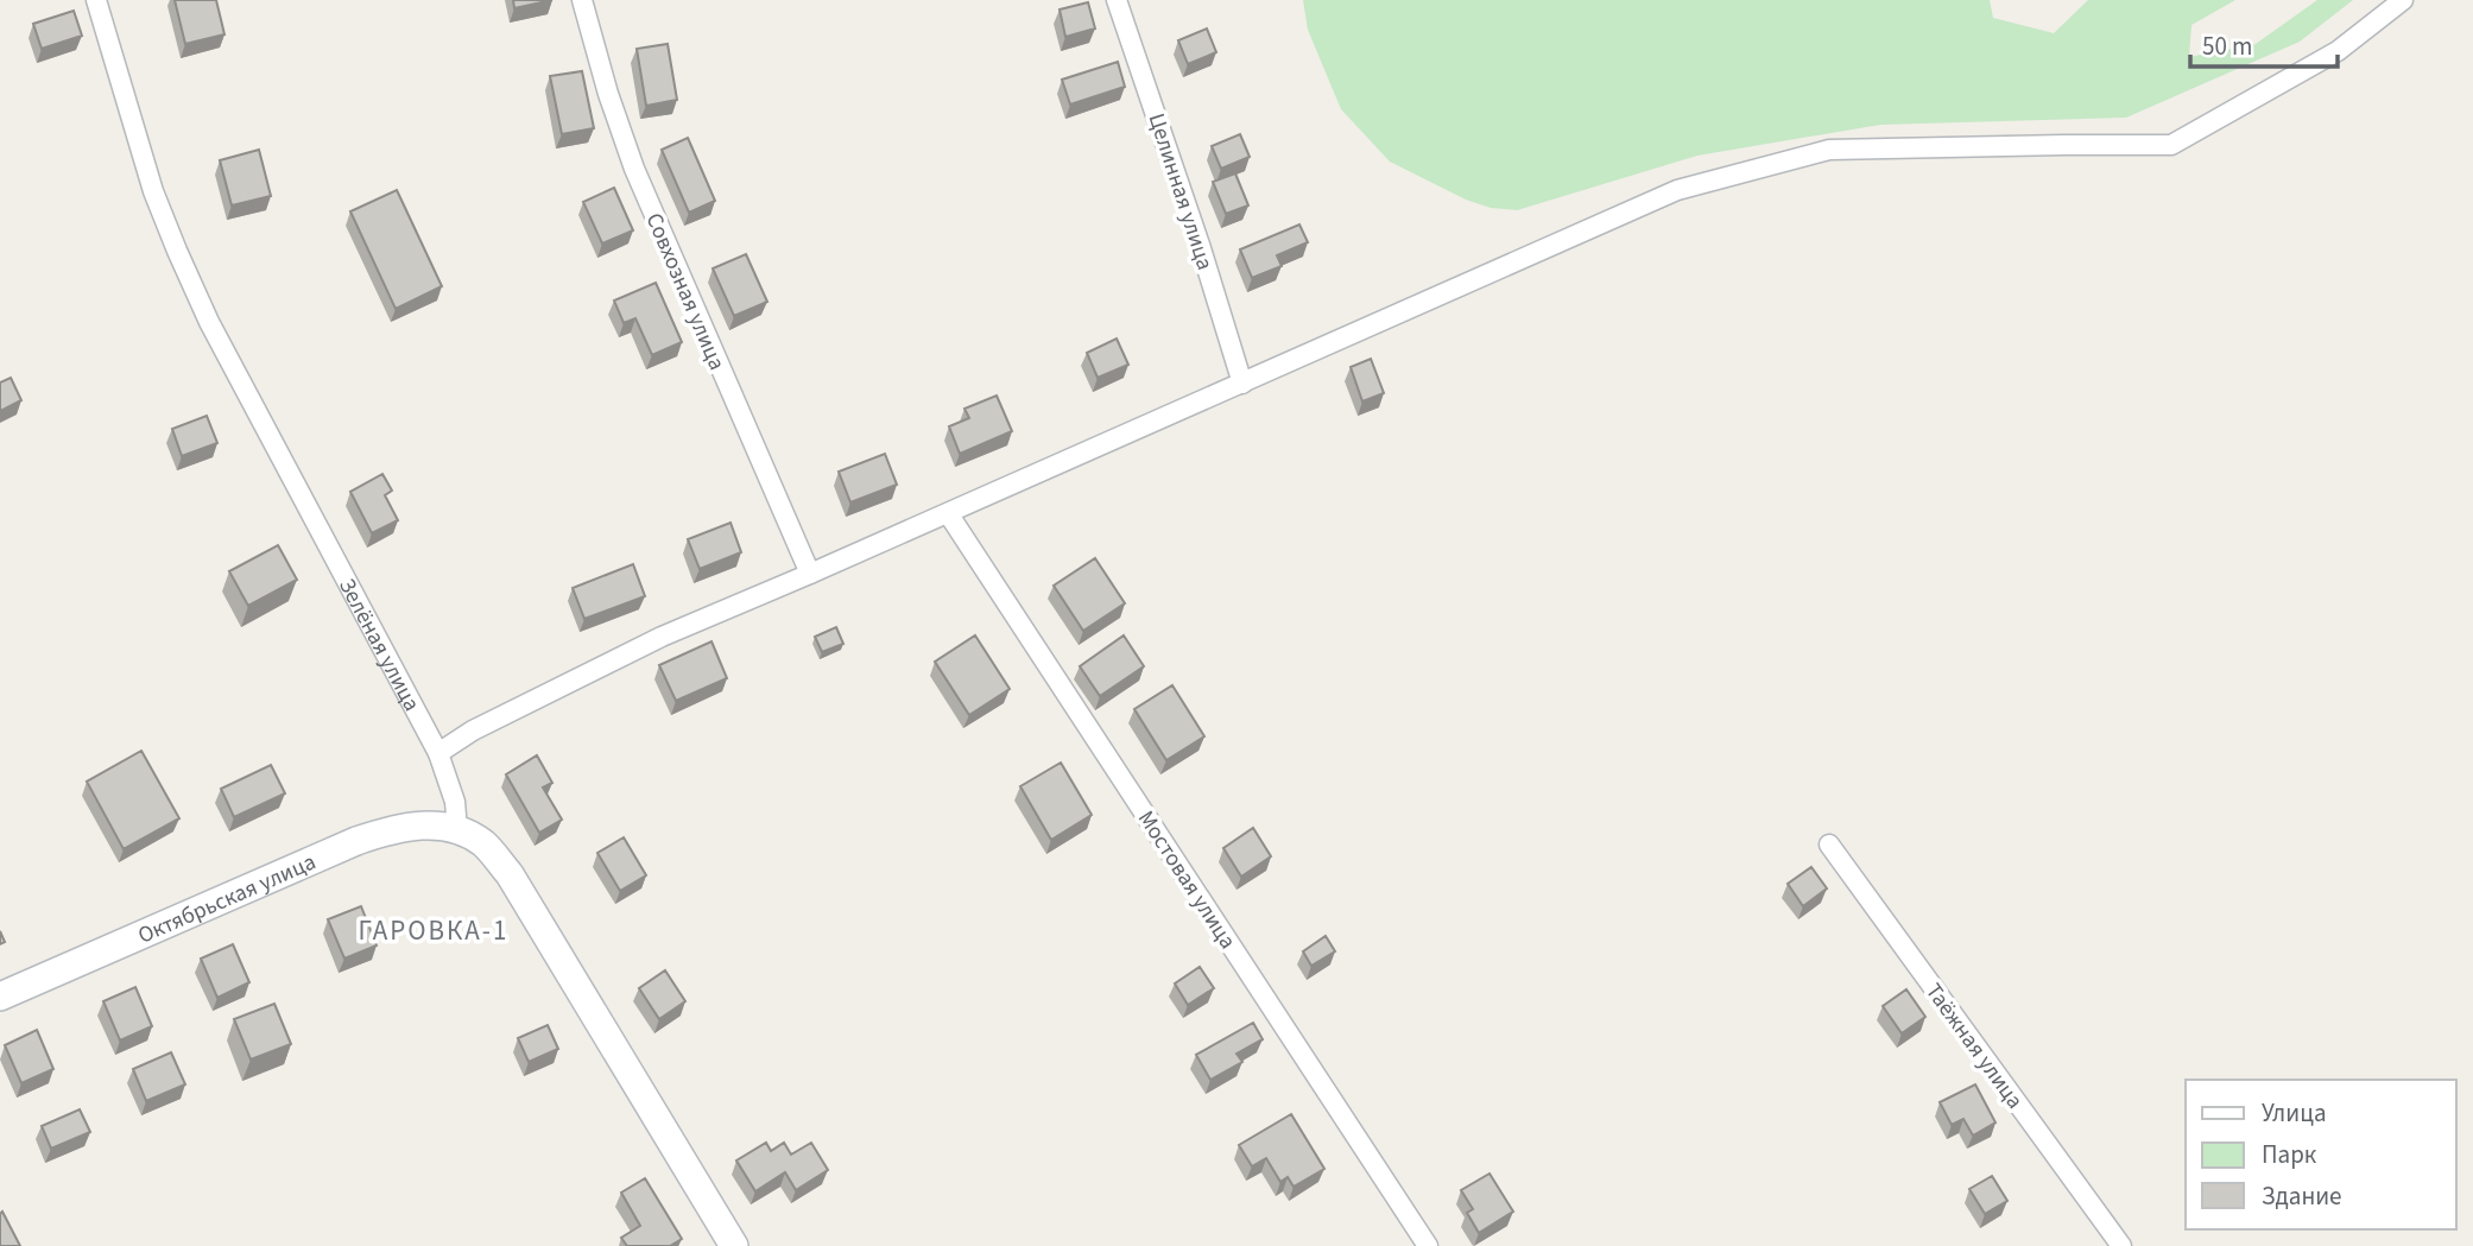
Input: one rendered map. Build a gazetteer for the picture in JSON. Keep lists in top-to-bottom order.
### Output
{
  "streets": {
    "main road": ["Октябрьская улица"],
    "street": [
      "Целинная улица",
      "Совхозная улица",
      "Зелёная улица",
      "Мостовая улица",
      "Таёжная улица"
    ]
  },
  "crossings": [
    ["Зелёная улица", "Октябрьская улица"]
  ],
  "districts": ["ГАРОВКА-1"],
  "legend": ["Улица", "Парк", "Здание"],
  "scale_bar": "50 m"
}
